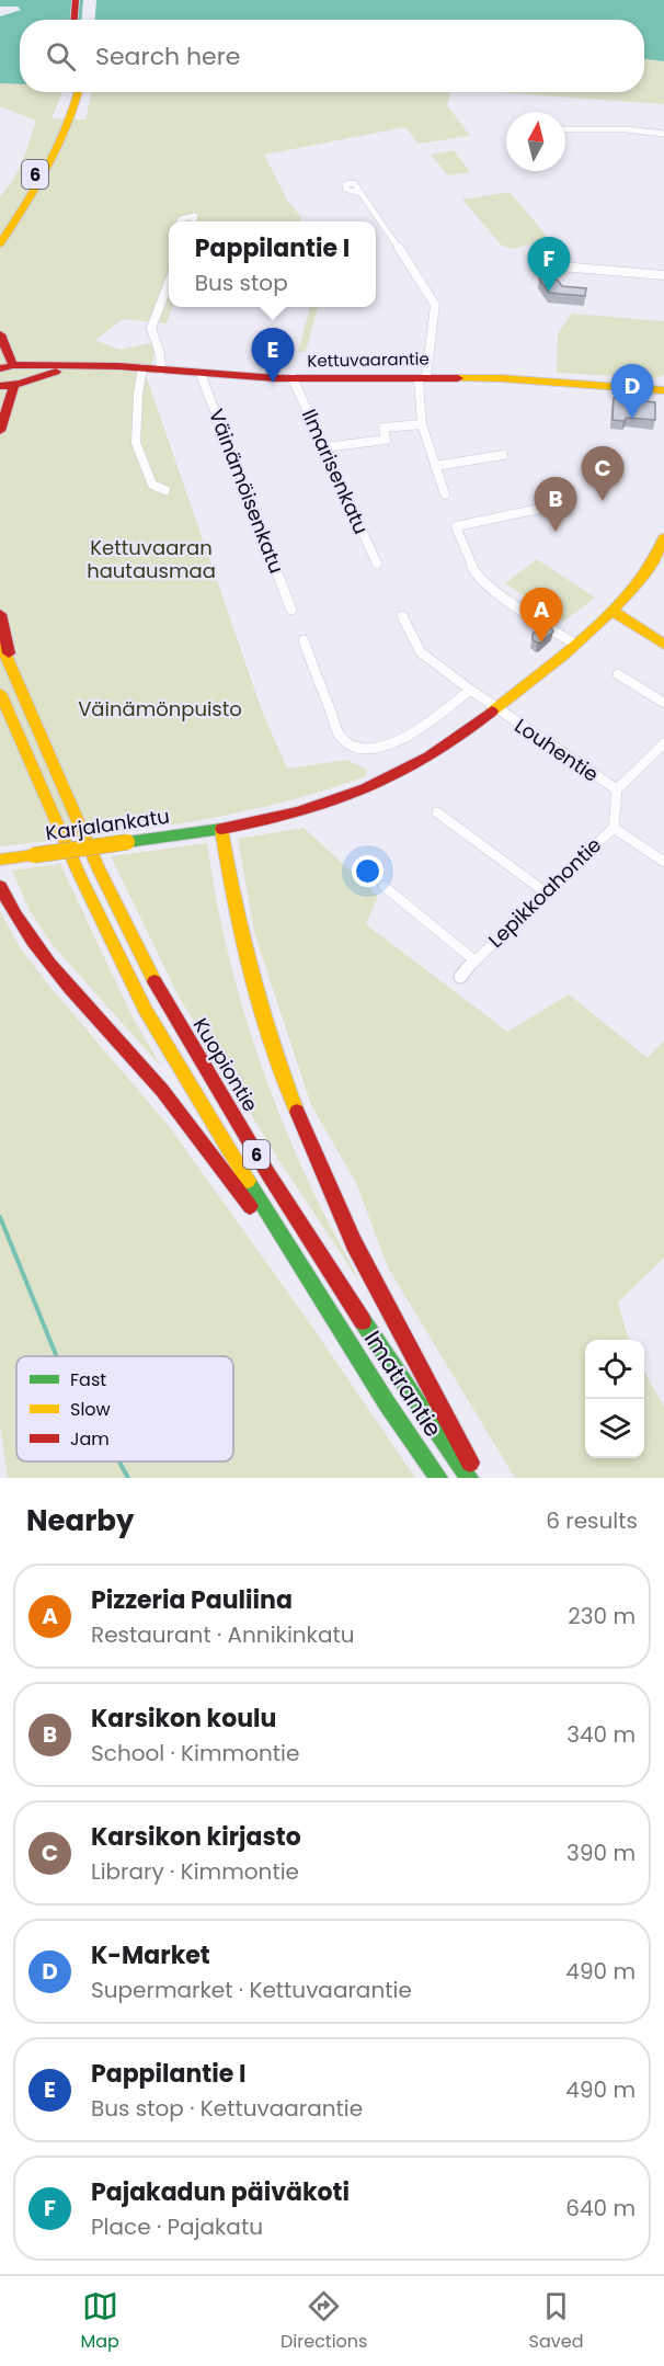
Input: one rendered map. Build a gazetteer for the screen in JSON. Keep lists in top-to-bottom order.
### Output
{
  "streets": {
    "main road": [
      "6",
      "Kettuvaarantie",
      "Karjalankatu",
      "Kuopiontie",
      "Imatrantie"
    ],
    "street": [
      "Ilmarisenkatu",
      "Väinämöisenkatu",
      "Louhentie",
      "Lepikkoahontie"
    ]
  },
  "crossings": [
    ["Kettuvaarantie", "Ilmarisenkatu"],
    ["Kettuvaarantie", "Väinämöisenkatu"],
    ["Louhentie", "Karjalankatu"],
    ["Louhentie", "Lepikkoahontie"],
    ["Kuopiontie", "Imatrantie"]
  ],
  "parks": ["Kettuvaaran hautausmaa", "Väinämönpuisto"],
  "legend": ["Fast", "Slow", "Jam"],
  "north": "top",
  "page": {
    "search": "Search here",
    "popup": ["Pappilantie I", "Bus stop"],
    "pins": [
      "F",
      "E",
      "D",
      "C",
      "B",
      "A"
    ],
    "heading": ["Nearby", "6 results"],
    "list": [
      {
        "mark": "A",
        "name": "Pizzeria Pauliina",
        "note": "Restaurant · Annikinkatu",
        "value": "230 m"
      },
      {
        "mark": "B",
        "name": "Karsikon koulu",
        "note": "School · Kimmontie",
        "value": "340 m"
      },
      {
        "mark": "C",
        "name": "Karsikon kirjasto",
        "note": "Library · Kimmontie",
        "value": "390 m"
      },
      {
        "mark": "D",
        "name": "K-Market",
        "note": "Supermarket · Kettuvaarantie",
        "value": "490 m"
      },
      {
        "mark": "E",
        "name": "Pappilantie I",
        "note": "Bus stop · Kettuvaarantie",
        "value": "490 m"
      },
      {
        "mark": "F",
        "name": "Pajakadun päiväkoti",
        "note": "Place · Pajakatu",
        "value": "640 m"
      }
    ],
    "nav": ["Map", "Directions", "Saved"]
  }
}
